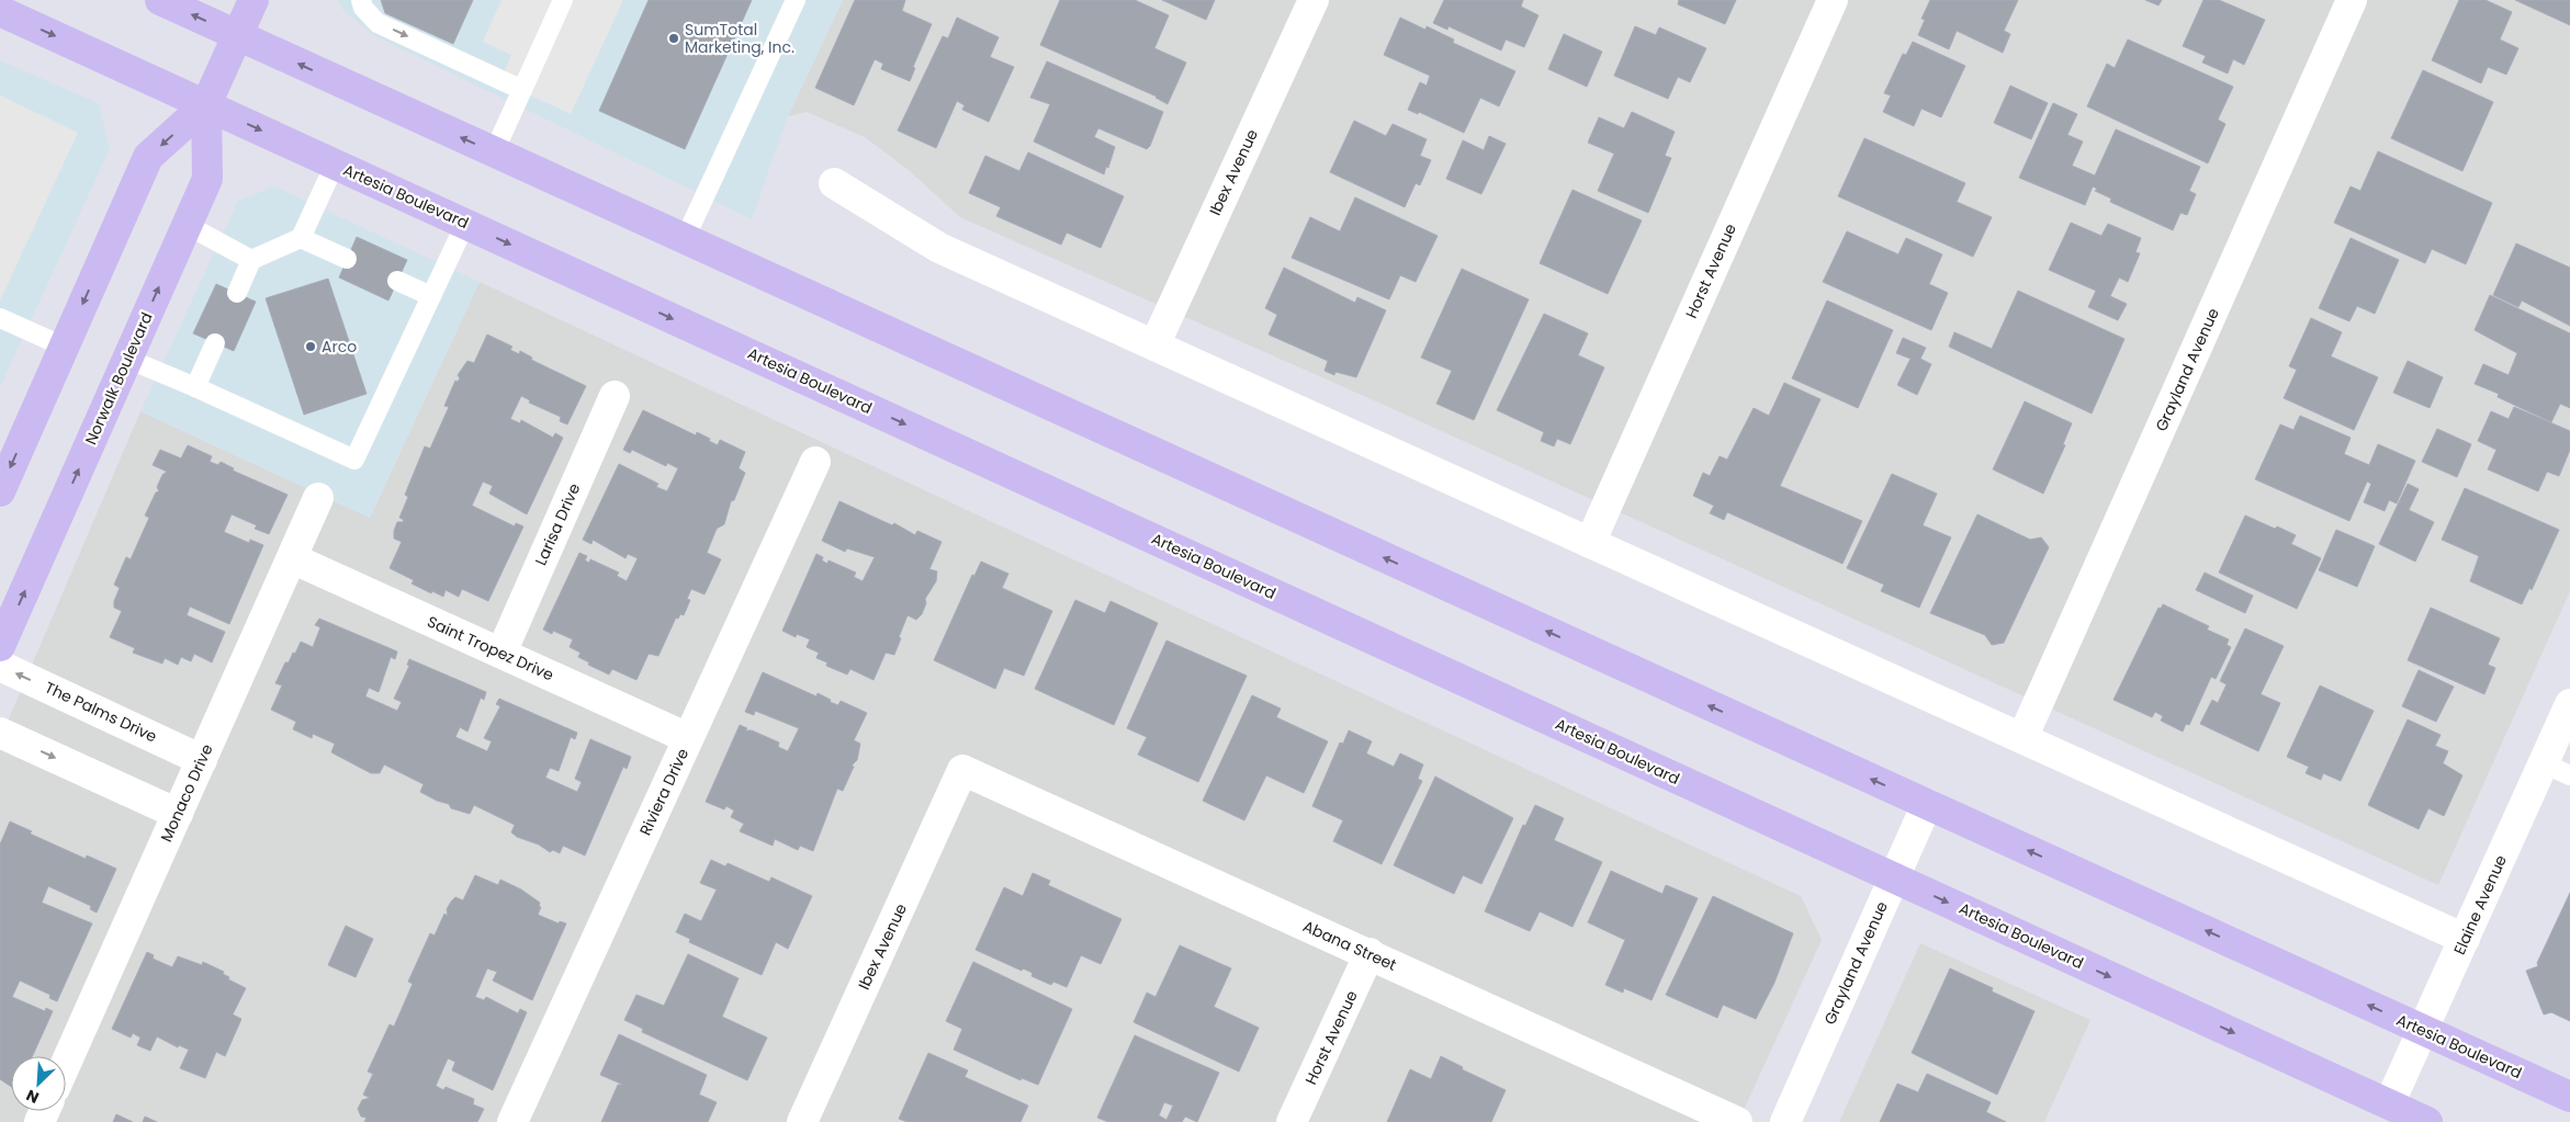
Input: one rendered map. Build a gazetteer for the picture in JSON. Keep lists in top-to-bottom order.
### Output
{
  "streets": {
    "main road": ["Artesia Boulevard", "Norwalk Boulevard"],
    "street": [
      "Ibex Avenue",
      "Horst Avenue",
      "Grayland Avenue",
      "Larisa Drive",
      "Saint Tropez Drive",
      "The Palms Drive",
      "Riviera Drive",
      "Monaco Drive",
      "Elaine Avenue",
      "Abana Street"
    ]
  },
  "crossings": [
    ["Ibex Avenue", "Abana Street"],
    ["Artesia Boulevard", "Grayland Avenue"],
    ["Artesia Boulevard", "Norwalk Boulevard"],
    ["Artesia Boulevard", "Elaine Avenue"],
    ["Horst Avenue", "Abana Street"],
    ["Larisa Drive", "Saint Tropez Drive"],
    ["Saint Tropez Drive", "Riviera Drive"],
    ["Saint Tropez Drive", "Monaco Drive"],
    ["The Palms Drive", "Monaco Drive"]
  ],
  "places": ["SumTotal Marketing, Inc.", "Arco"],
  "north": "bottom left"
}
